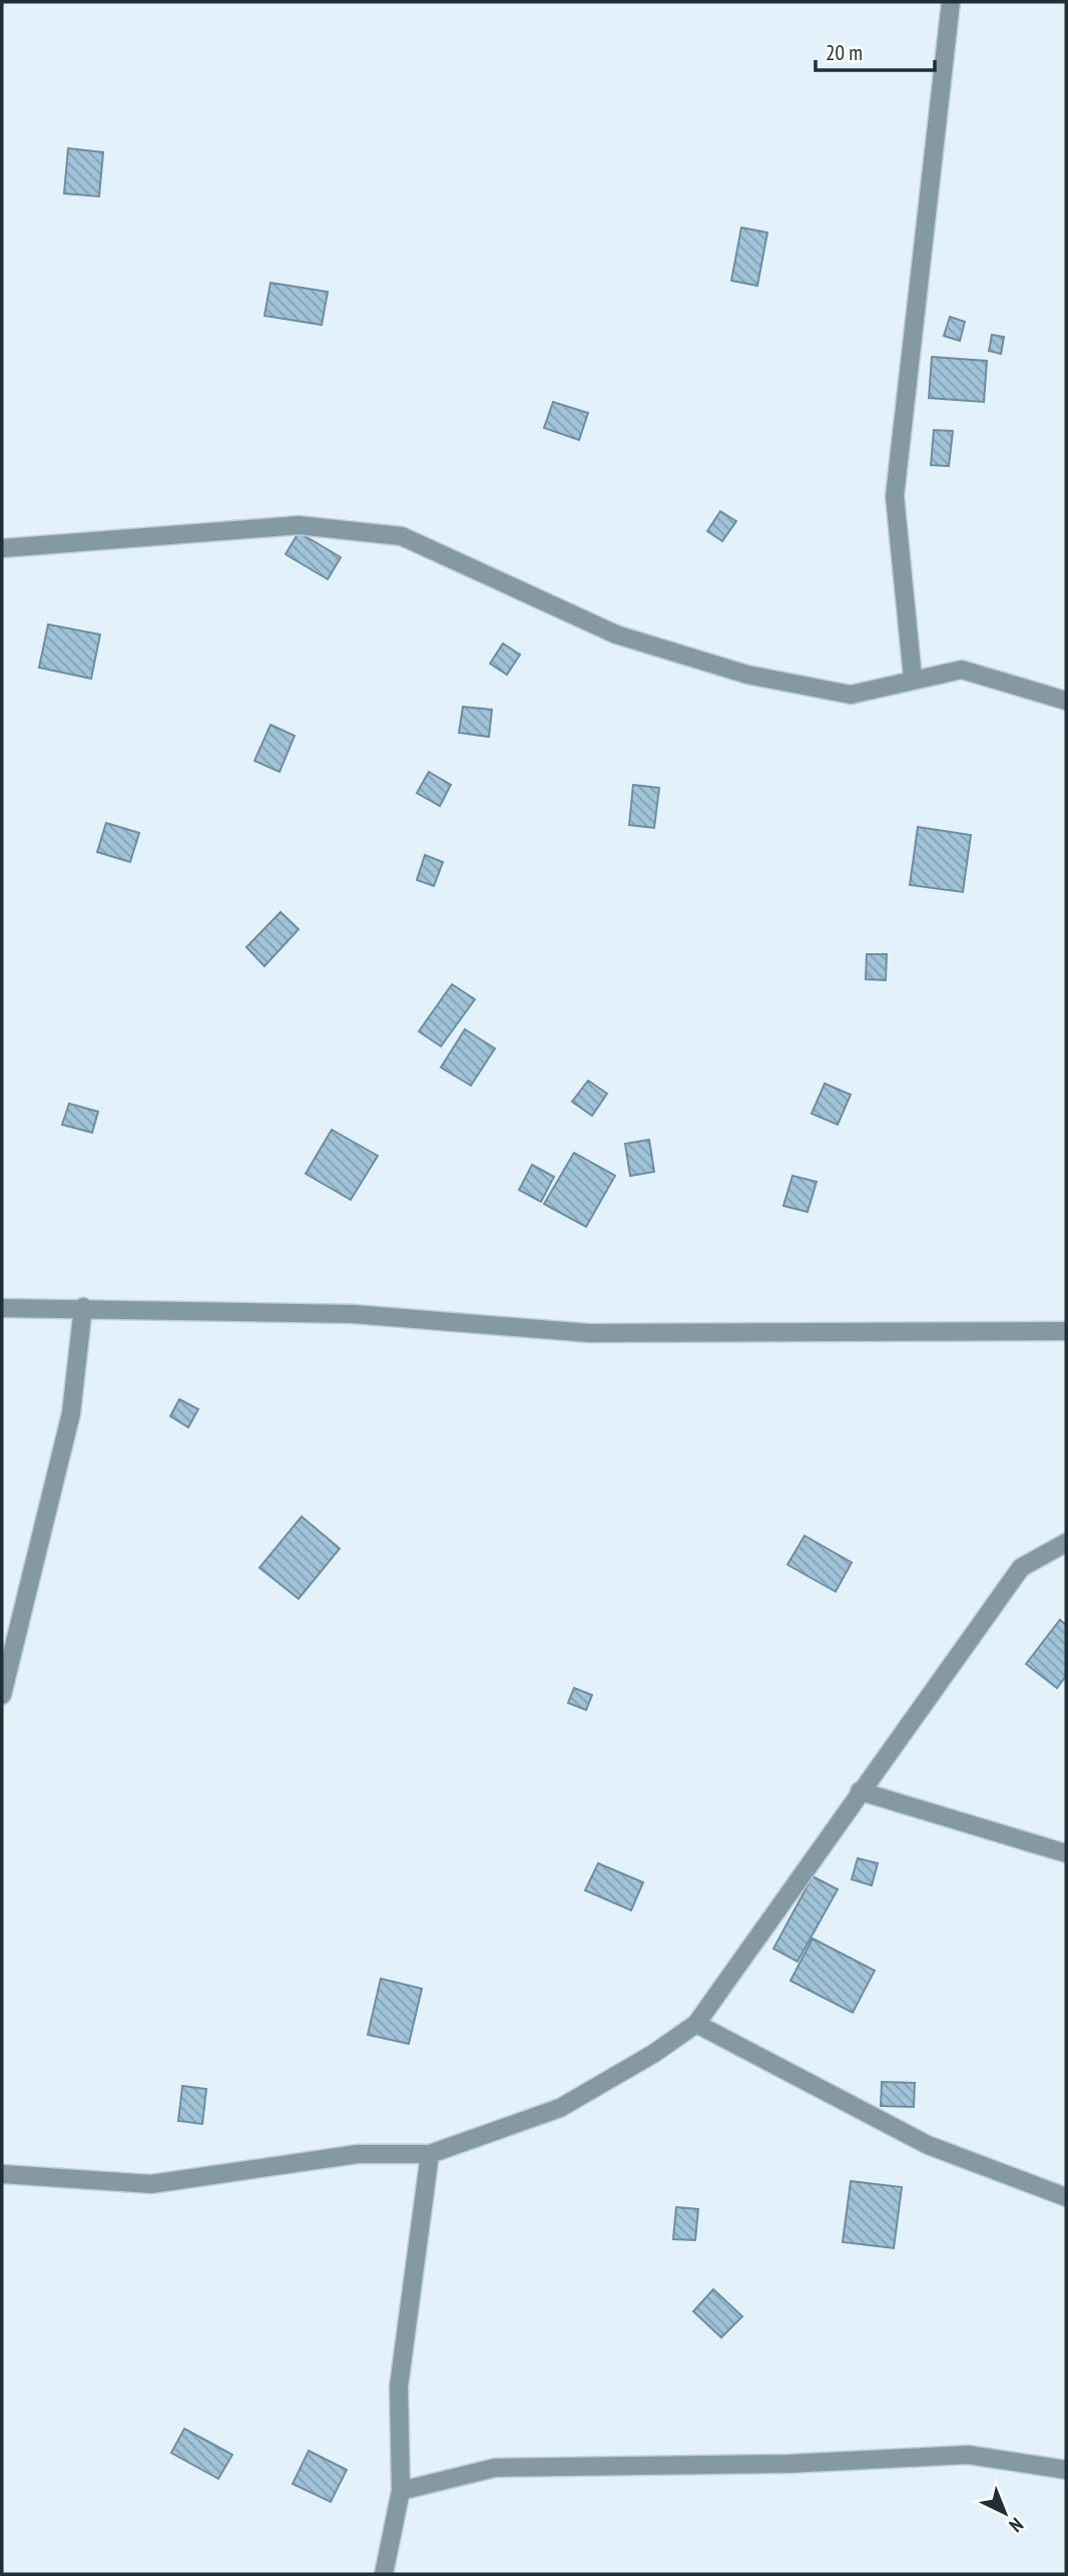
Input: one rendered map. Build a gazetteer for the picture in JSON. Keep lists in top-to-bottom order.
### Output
{
  "scale_bar": "20 m",
  "north": "bottom right"
}
